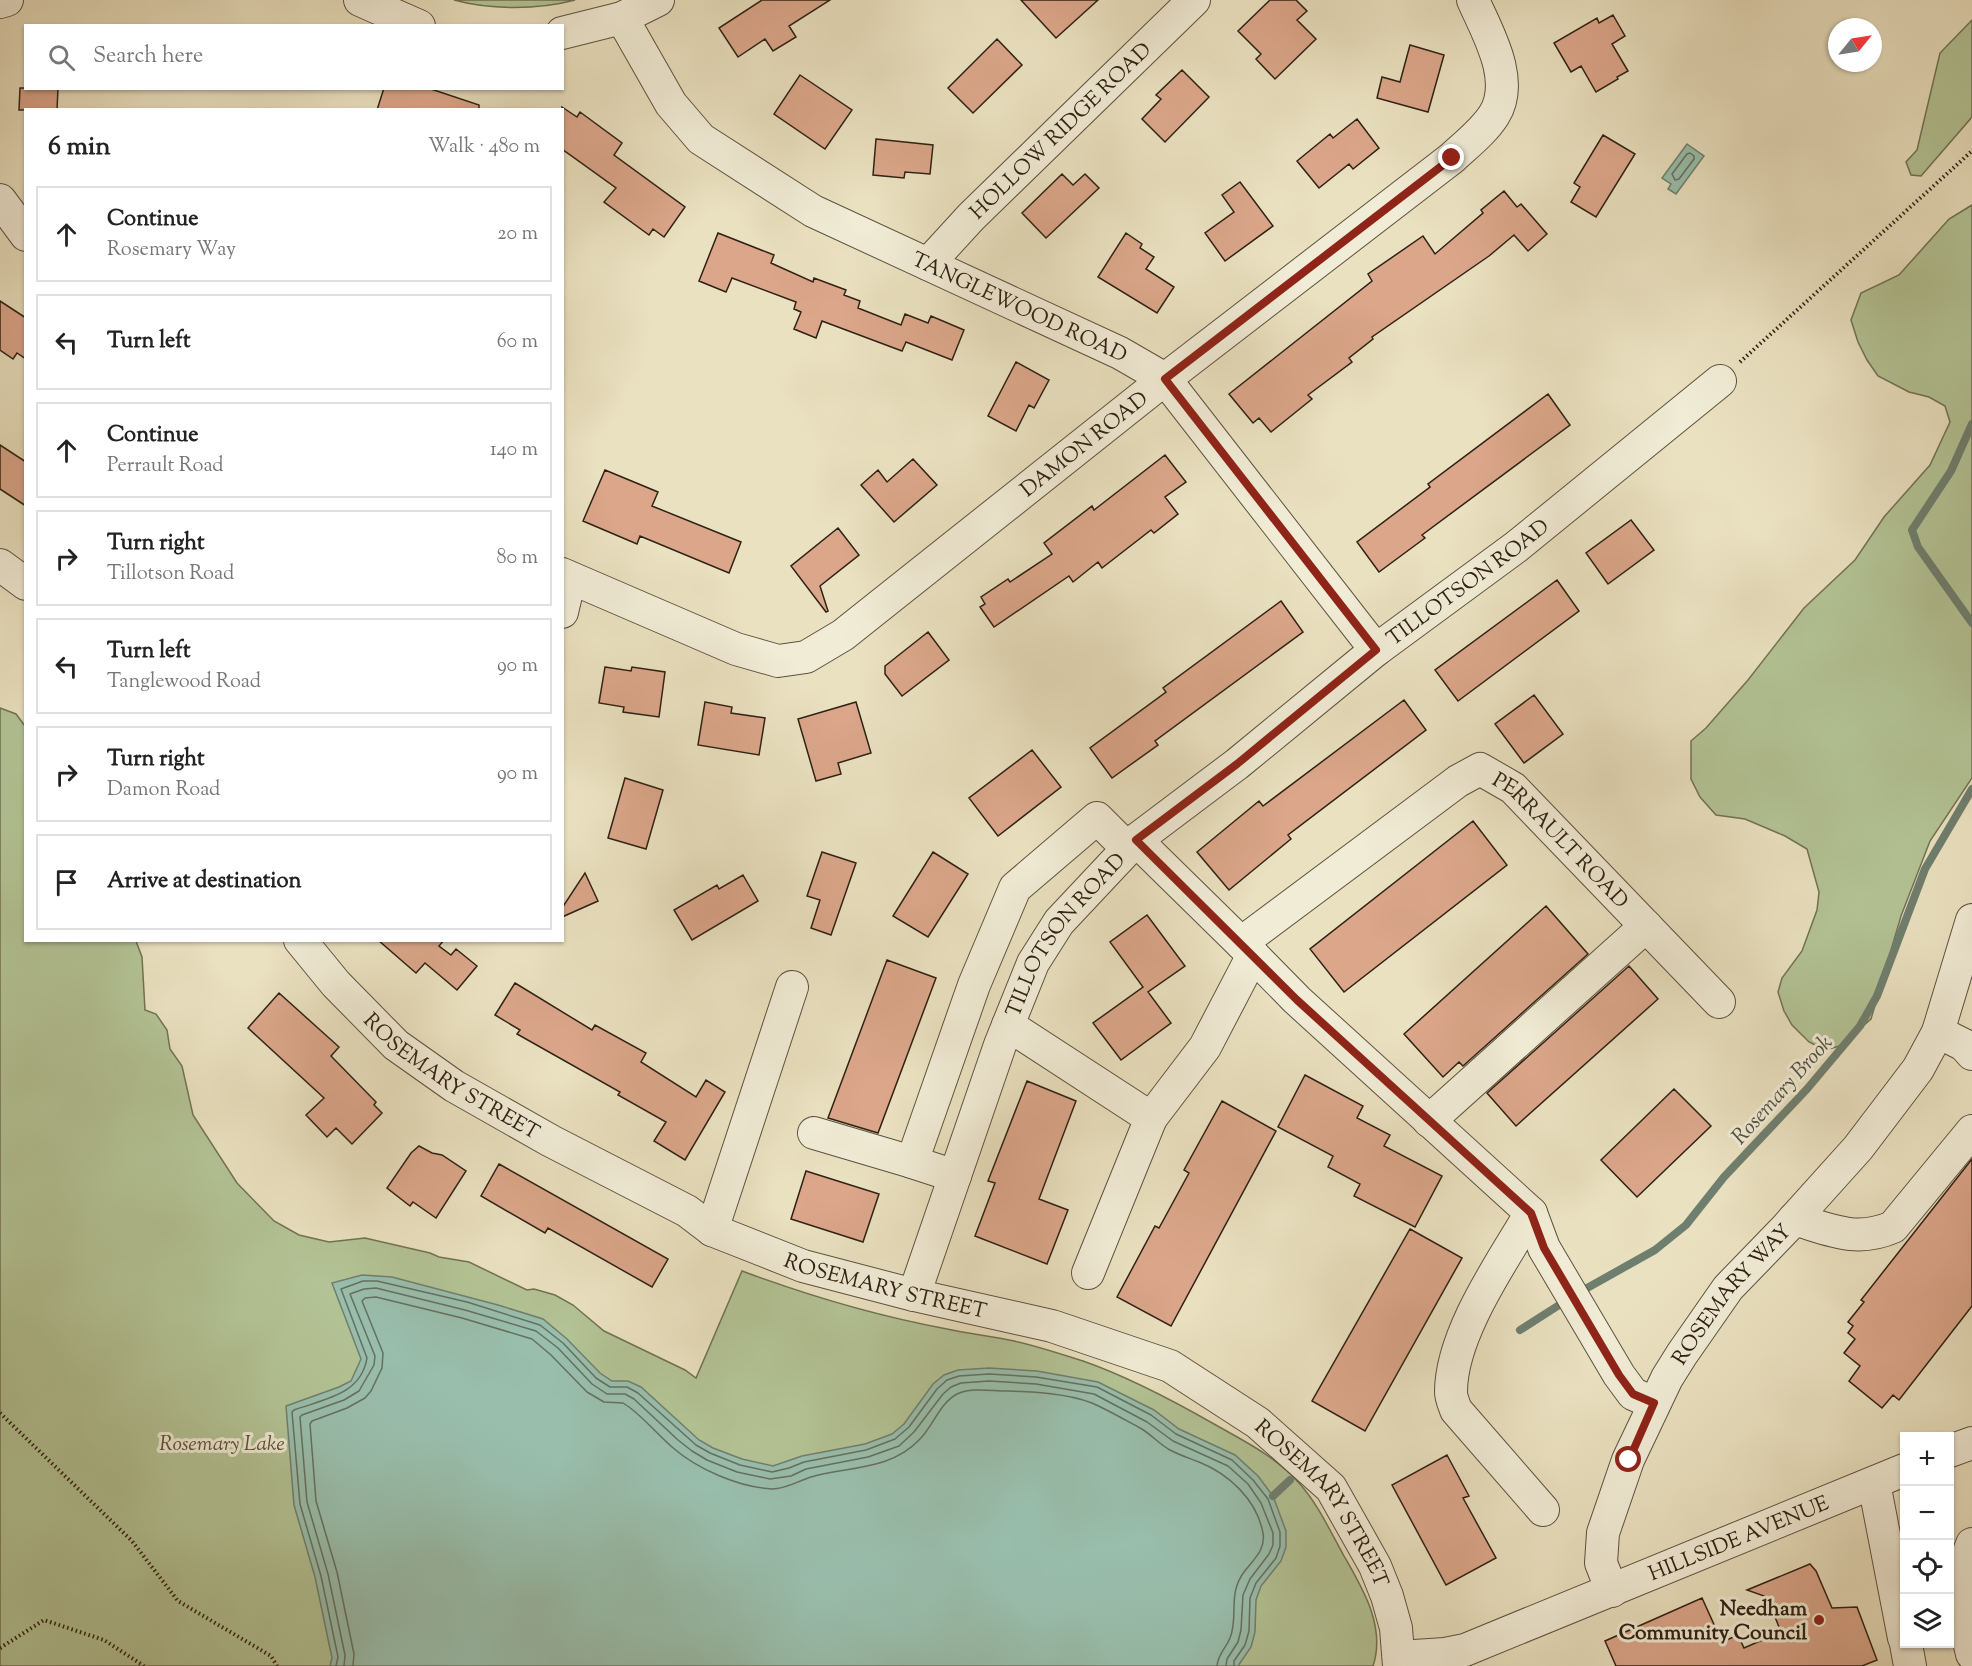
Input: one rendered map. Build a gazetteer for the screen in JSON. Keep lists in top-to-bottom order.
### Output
{
  "streets": {
    "street": [
      "HOLLOW RIDGE ROAD",
      "TANGLEWOOD ROAD",
      "DAMON ROAD",
      "TILLOTSON ROAD",
      "PERRAULT ROAD",
      "ROSEMARY STREET",
      "ROSEMARY WAY",
      "HILLSIDE AVENUE"
    ]
  },
  "crossings": [
    ["HOLLOW RIDGE ROAD", "TANGLEWOOD ROAD"],
    ["TANGLEWOOD ROAD", "DAMON ROAD"],
    ["TANGLEWOOD ROAD", "TILLOTSON ROAD"],
    ["TILLOTSON ROAD", "ROSEMARY STREET"],
    ["ROSEMARY STREET", "HILLSIDE AVENUE"],
    ["ROSEMARY WAY", "HILLSIDE AVENUE"]
  ],
  "water": ["Rosemary Brook"],
  "parks": ["Rosemary Lake"],
  "places": ["Needham Community Council"],
  "north": "top right",
  "page": {
    "search": "Search here",
    "heading": ["6 min", "Walk · 480 m"],
    "list": [
      ["Continue", "Rosemary Way", "20 m"],
      ["Turn left", "60 m"],
      ["Continue", "Perrault Road", "140 m"],
      ["Turn right", "Tillotson Road", "80 m"],
      ["Turn left", "Tanglewood Road", "90 m"],
      ["Turn right", "Damon Road", "90 m"],
      "Arrive at destination"
    ],
    "map_buttons": ["+", "−"]
  }
}
